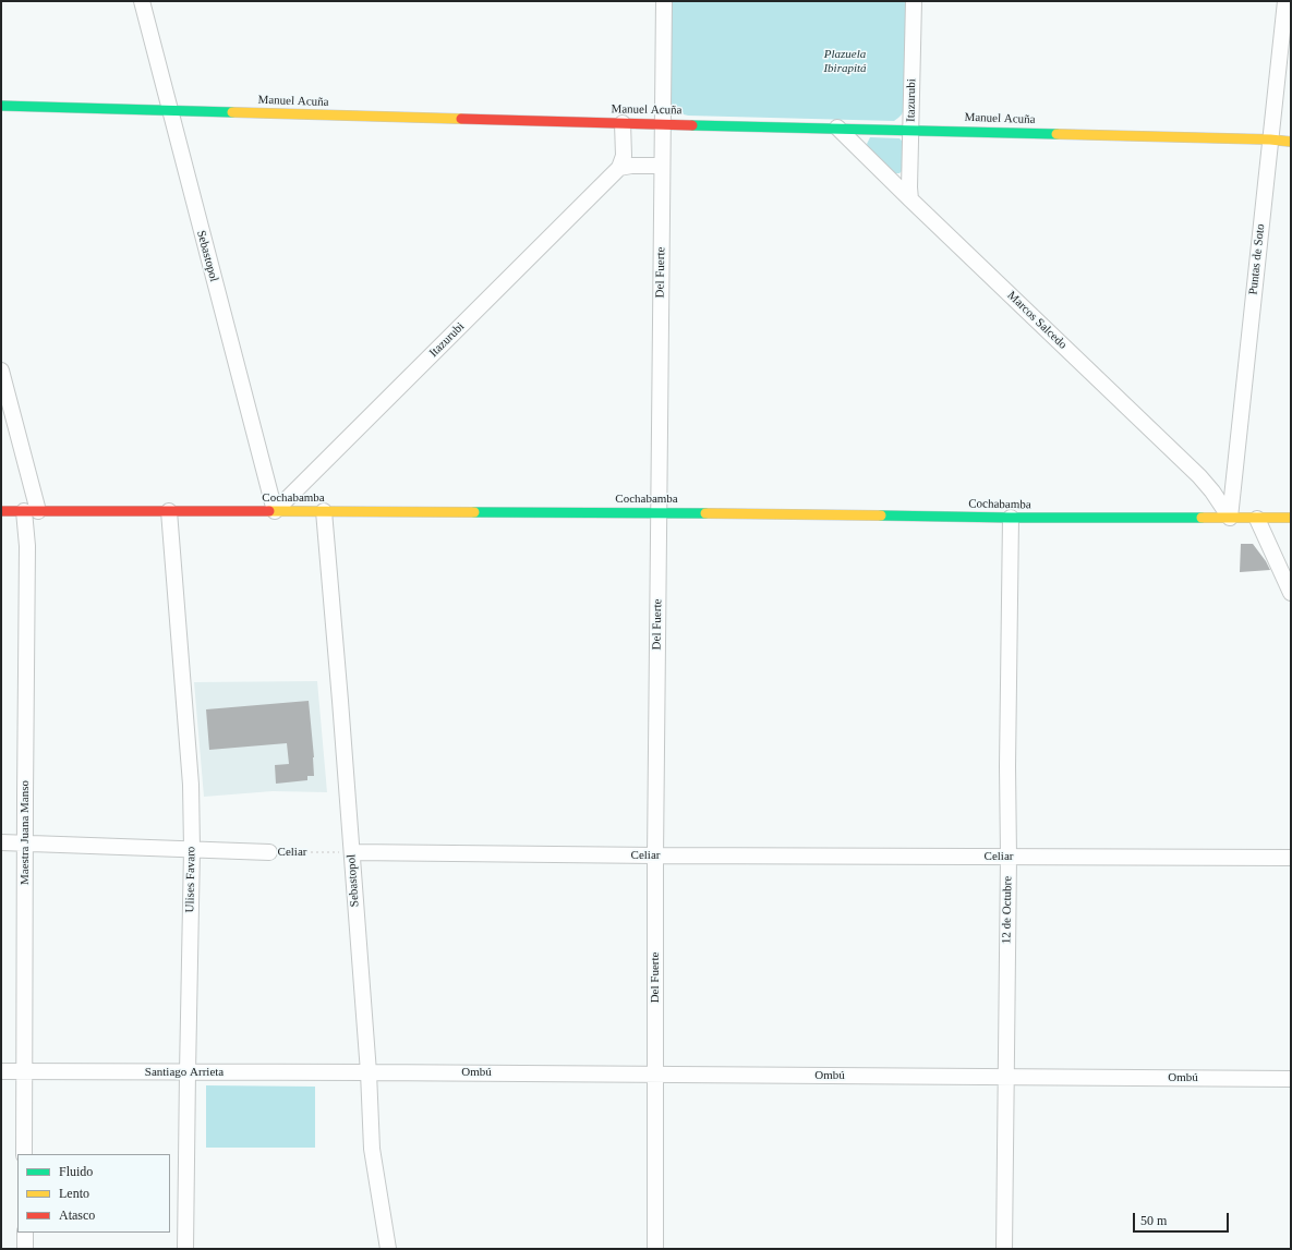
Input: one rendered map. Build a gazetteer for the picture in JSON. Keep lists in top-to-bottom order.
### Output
{
  "streets": {
    "street": [
      "Itazurubi",
      "Manuel Acuña",
      "Sebastopol",
      "Puntas de Soto",
      "Del Fuerte",
      "Marcos Salcedo",
      "Cochabamba",
      "Maestra Juana Manso",
      "Celiar",
      "Ulises Favaro",
      "12 de Octubre",
      "Santiago Arrieta",
      "Ombú"
    ]
  },
  "crossings": [
    ["Itazurubi", "Manuel Acuña"],
    ["Itazurubi", "Sebastopol"],
    ["Itazurubi", "Marcos Salcedo"],
    ["Itazurubi", "Cochabamba"],
    ["Manuel Acuña", "Sebastopol"],
    ["Manuel Acuña", "Puntas de Soto"],
    ["Manuel Acuña", "Del Fuerte"],
    ["Manuel Acuña", "Marcos Salcedo"],
    ["Sebastopol", "Cochabamba"],
    ["Sebastopol", "Celiar"],
    ["Sebastopol", "Santiago Arrieta"],
    ["Sebastopol", "Ombú"],
    ["Puntas de Soto", "Marcos Salcedo"],
    ["Puntas de Soto", "Cochabamba"],
    ["Del Fuerte", "Cochabamba"],
    ["Del Fuerte", "Celiar"],
    ["Del Fuerte", "Ombú"],
    ["Marcos Salcedo", "Cochabamba"],
    ["Cochabamba", "Maestra Juana Manso"],
    ["Cochabamba", "Ulises Favaro"],
    ["Cochabamba", "12 de Octubre"],
    ["Maestra Juana Manso", "Celiar"],
    ["Maestra Juana Manso", "Santiago Arrieta"],
    ["Celiar", "Ulises Favaro"],
    ["Celiar", "12 de Octubre"],
    ["Ulises Favaro", "Santiago Arrieta"],
    ["12 de Octubre", "Ombú"],
    ["Santiago Arrieta", "Ombú"]
  ],
  "parks": ["Plazuela Ibirapitá"],
  "legend": ["Fluido", "Lento", "Atasco"],
  "scale_bar": "50 m"
}
